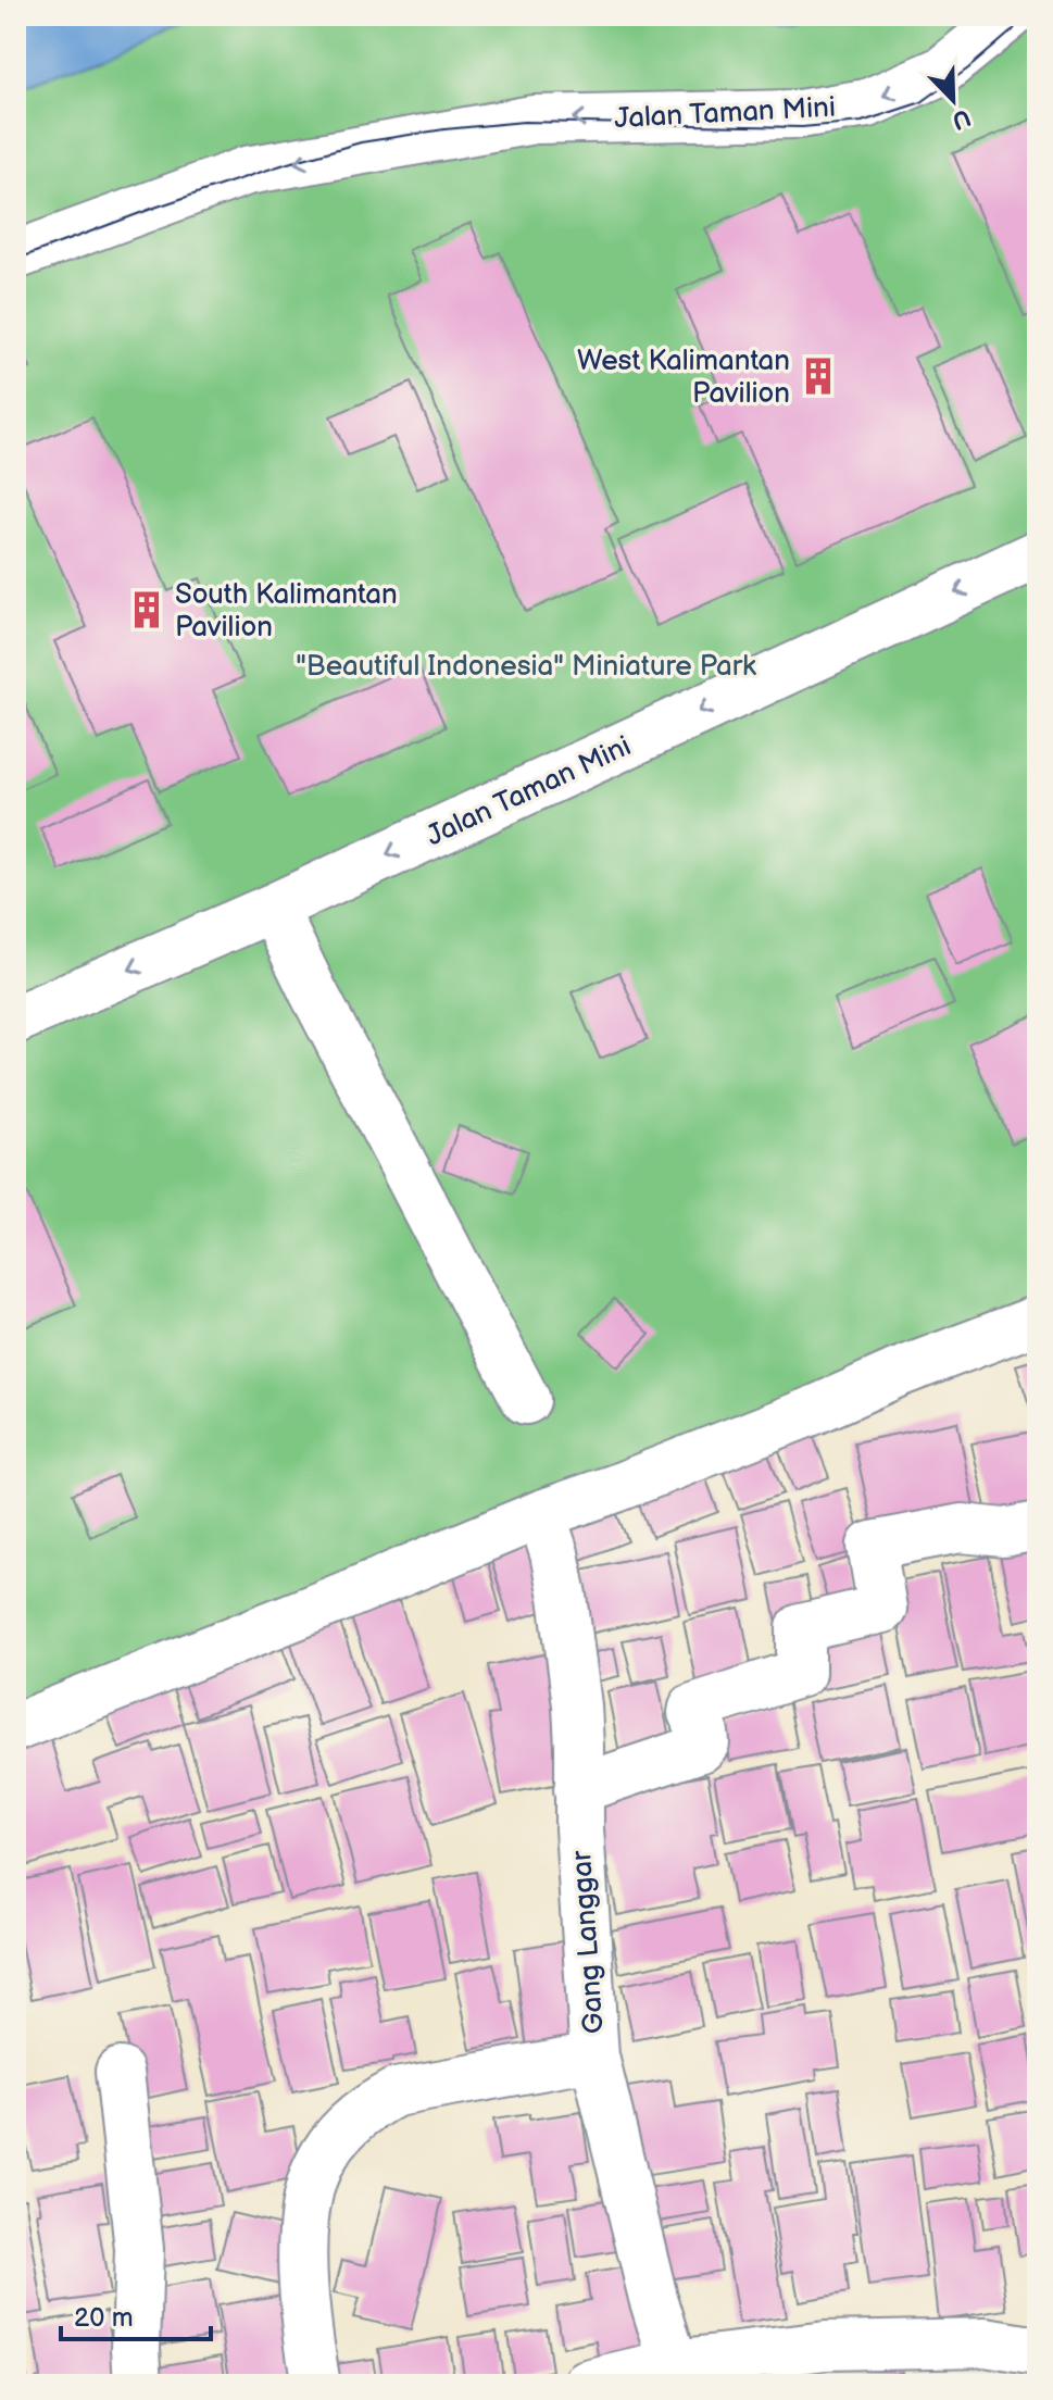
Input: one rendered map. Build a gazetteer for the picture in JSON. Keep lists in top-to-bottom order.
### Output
{
  "streets": {
    "street": ["Jalan Taman Mini", "Gang Langgar"]
  },
  "one_way": ["Jalan Taman Mini"],
  "parks": ["\"Beautiful Indonesia\" Miniature Park"],
  "places": {
    "building": ["West Kalimantan Pavilion", "South Kalimantan Pavilion"]
  },
  "scale_bar": "20 m",
  "north": "bottom right"
}
